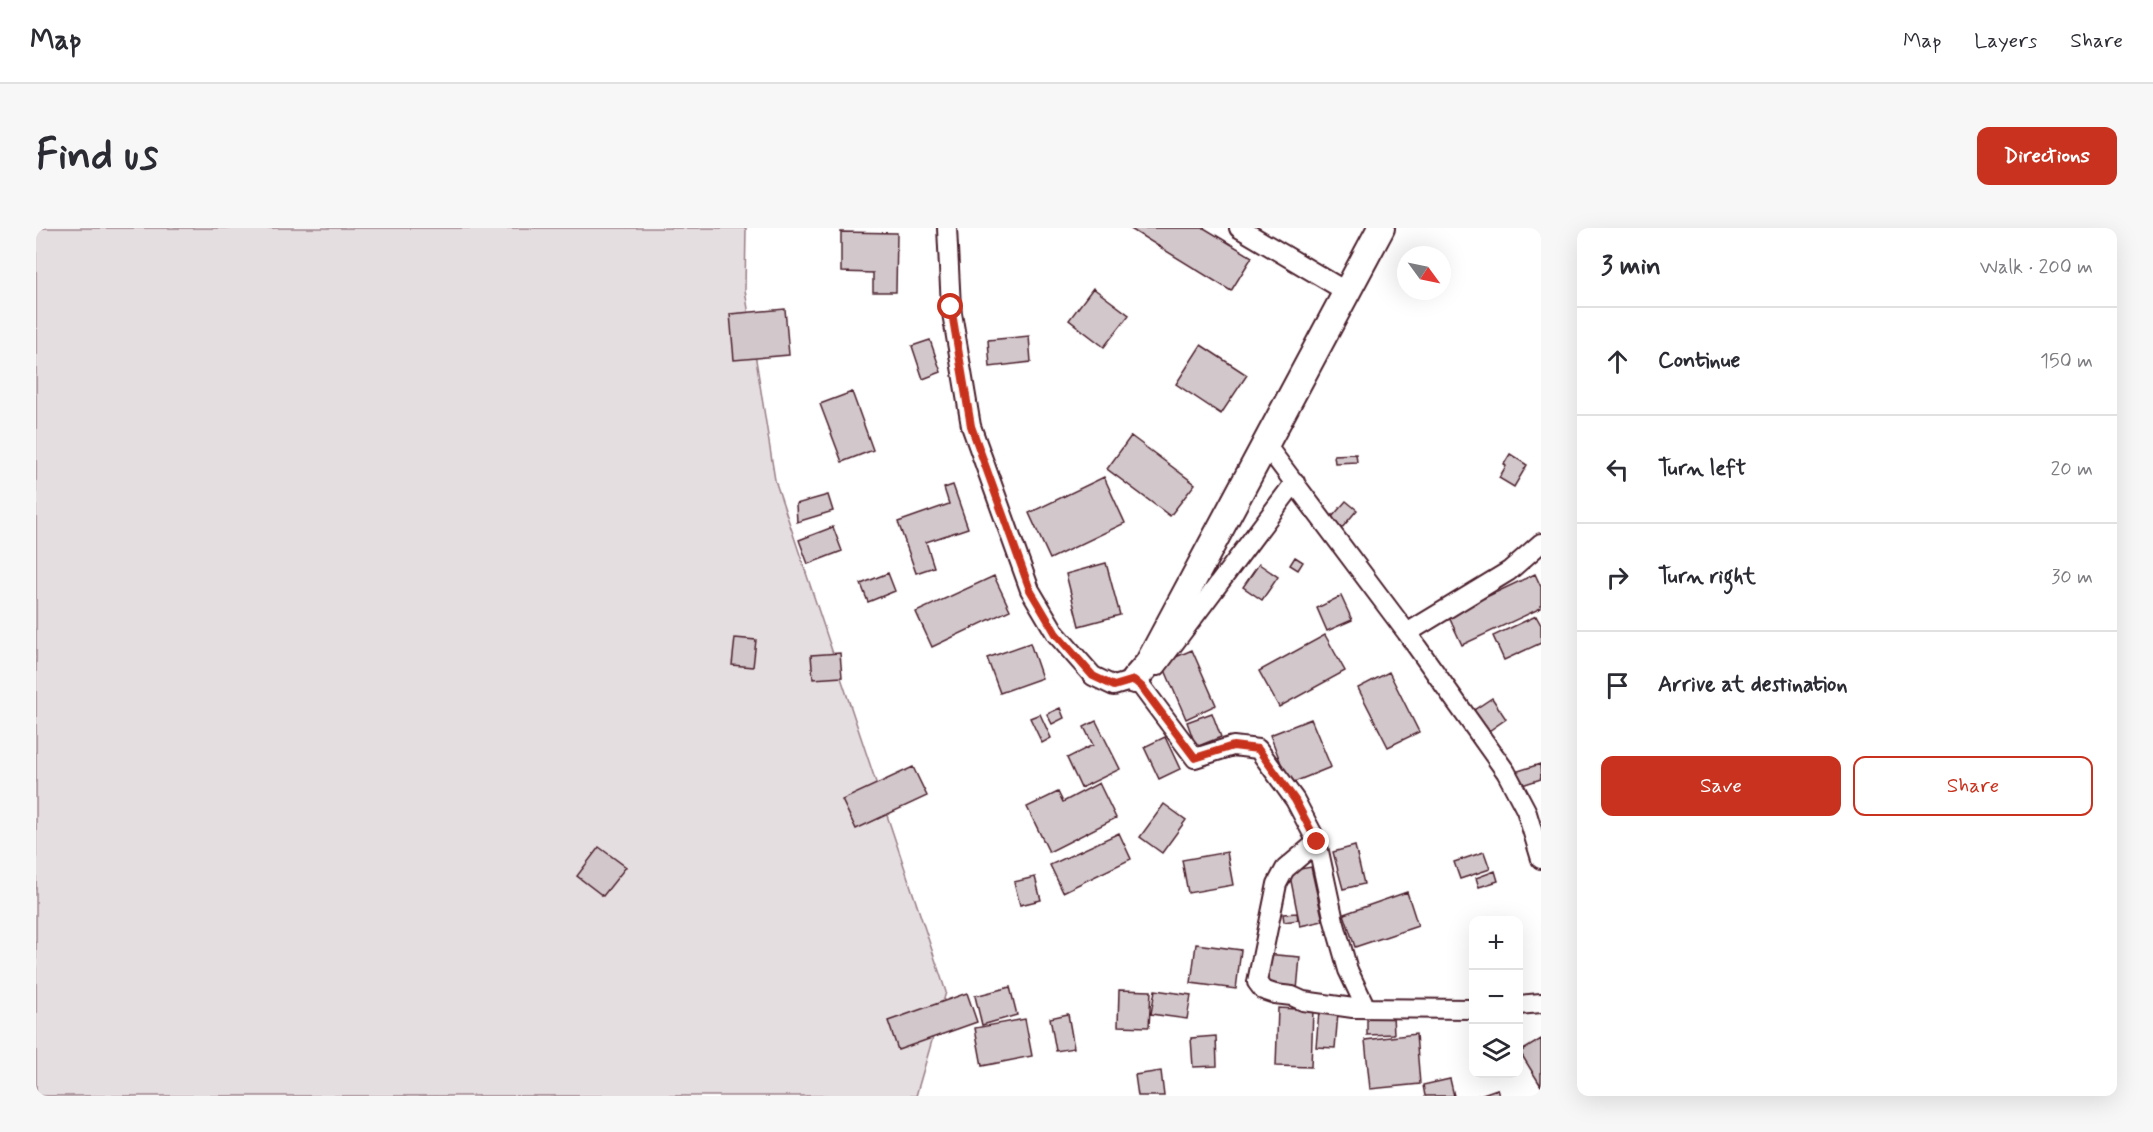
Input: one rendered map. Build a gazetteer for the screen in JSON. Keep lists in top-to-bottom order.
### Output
{
  "north": "bottom right",
  "page": {
    "header": "Map",
    "nav": ["Map", "Layers", "Share"],
    "buttons": [
      "Directions",
      ["Save", "Share"]
    ],
    "title": "Find us",
    "heading": ["3 min", "Walk · 200 m"],
    "list": [
      ["Continue", "150 m"],
      ["Turn left", "20 m"],
      ["Turn right", "30 m"],
      "Arrive at destination"
    ],
    "map_buttons": ["+", "−"]
  }
}
